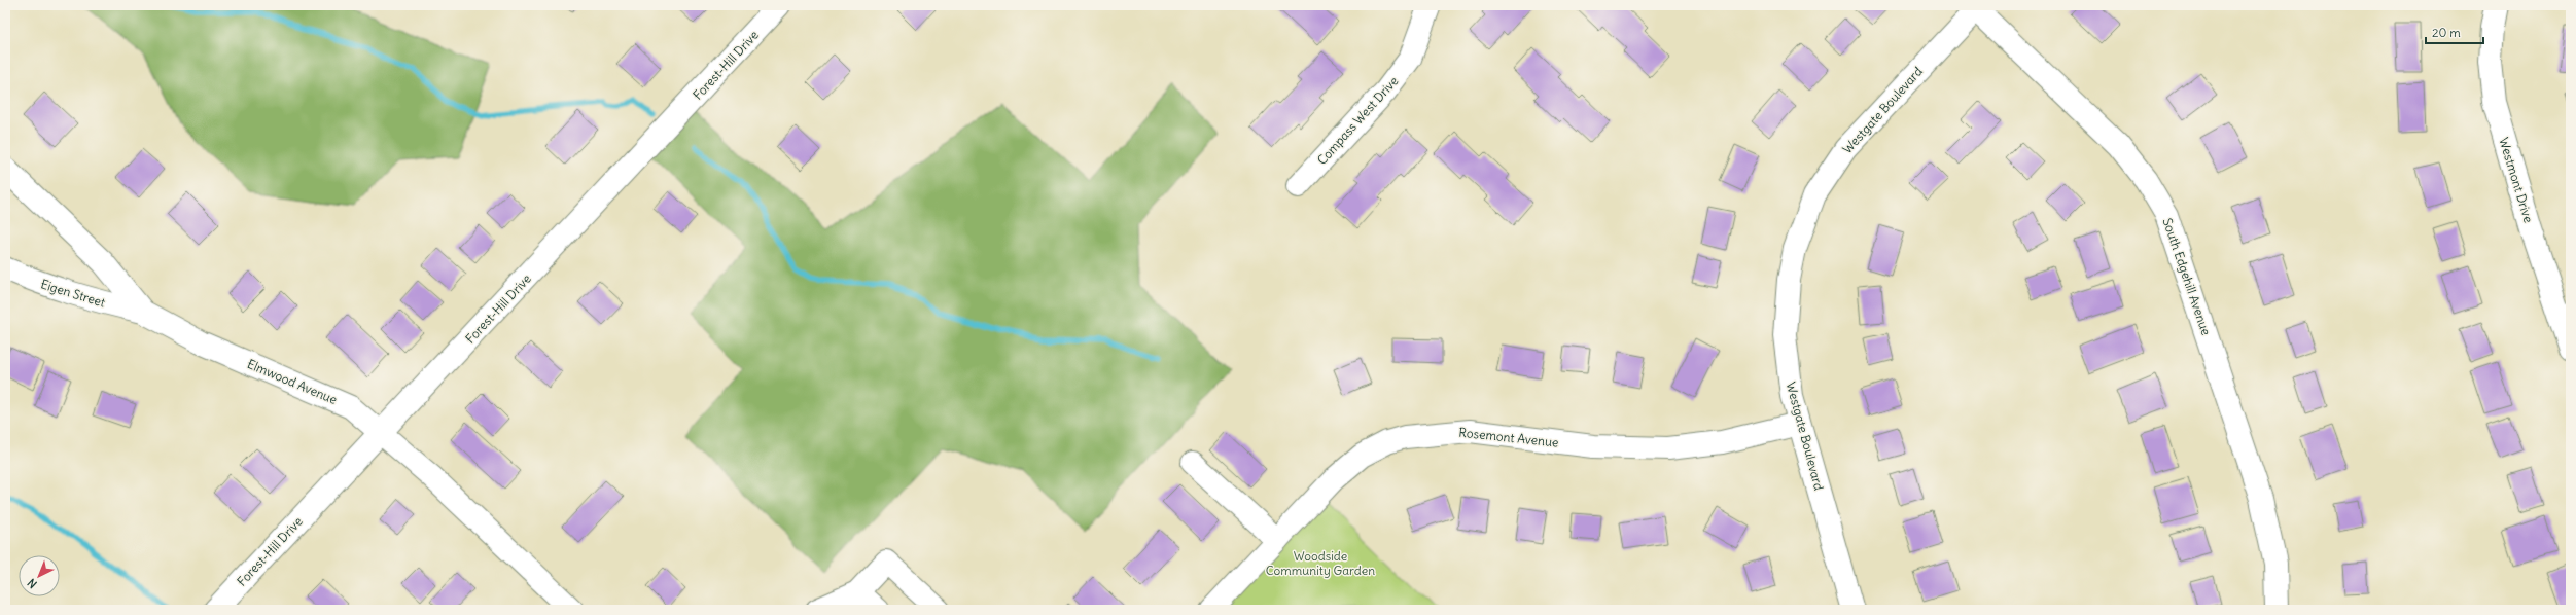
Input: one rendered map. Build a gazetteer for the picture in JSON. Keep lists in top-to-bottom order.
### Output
{
  "streets": {
    "street": [
      "Forest-Hill Drive",
      "Westgate Boulevard",
      "Compass West Drive",
      "Westmont Drive",
      "South Edgehill Avenue",
      "Eigen Street",
      "Elmwood Avenue",
      "Rosemont Avenue"
    ]
  },
  "crossings": [
    ["Forest-Hill Drive", "Elmwood Avenue"],
    ["Westgate Boulevard", "South Edgehill Avenue"],
    ["Westgate Boulevard", "Rosemont Avenue"],
    ["Eigen Street", "Elmwood Avenue"]
  ],
  "parks": ["Woodside Community Garden"],
  "scale_bar": "20 m",
  "north": "bottom left"
}
